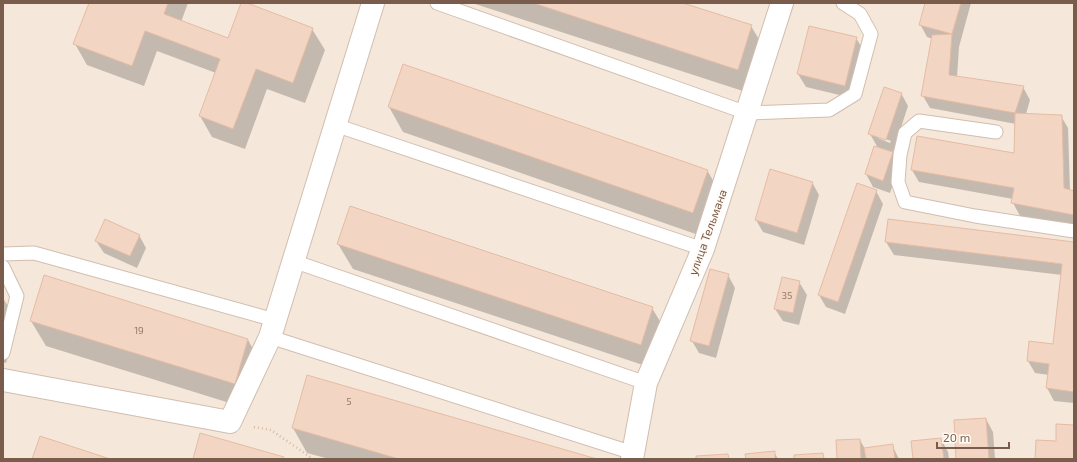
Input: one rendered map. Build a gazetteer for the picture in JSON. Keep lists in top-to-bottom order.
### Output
{
  "streets": {
    "street": ["улица Тельмана"]
  },
  "house_numbers": ["35", "19", "5"],
  "scale_bar": "20 m"
}
